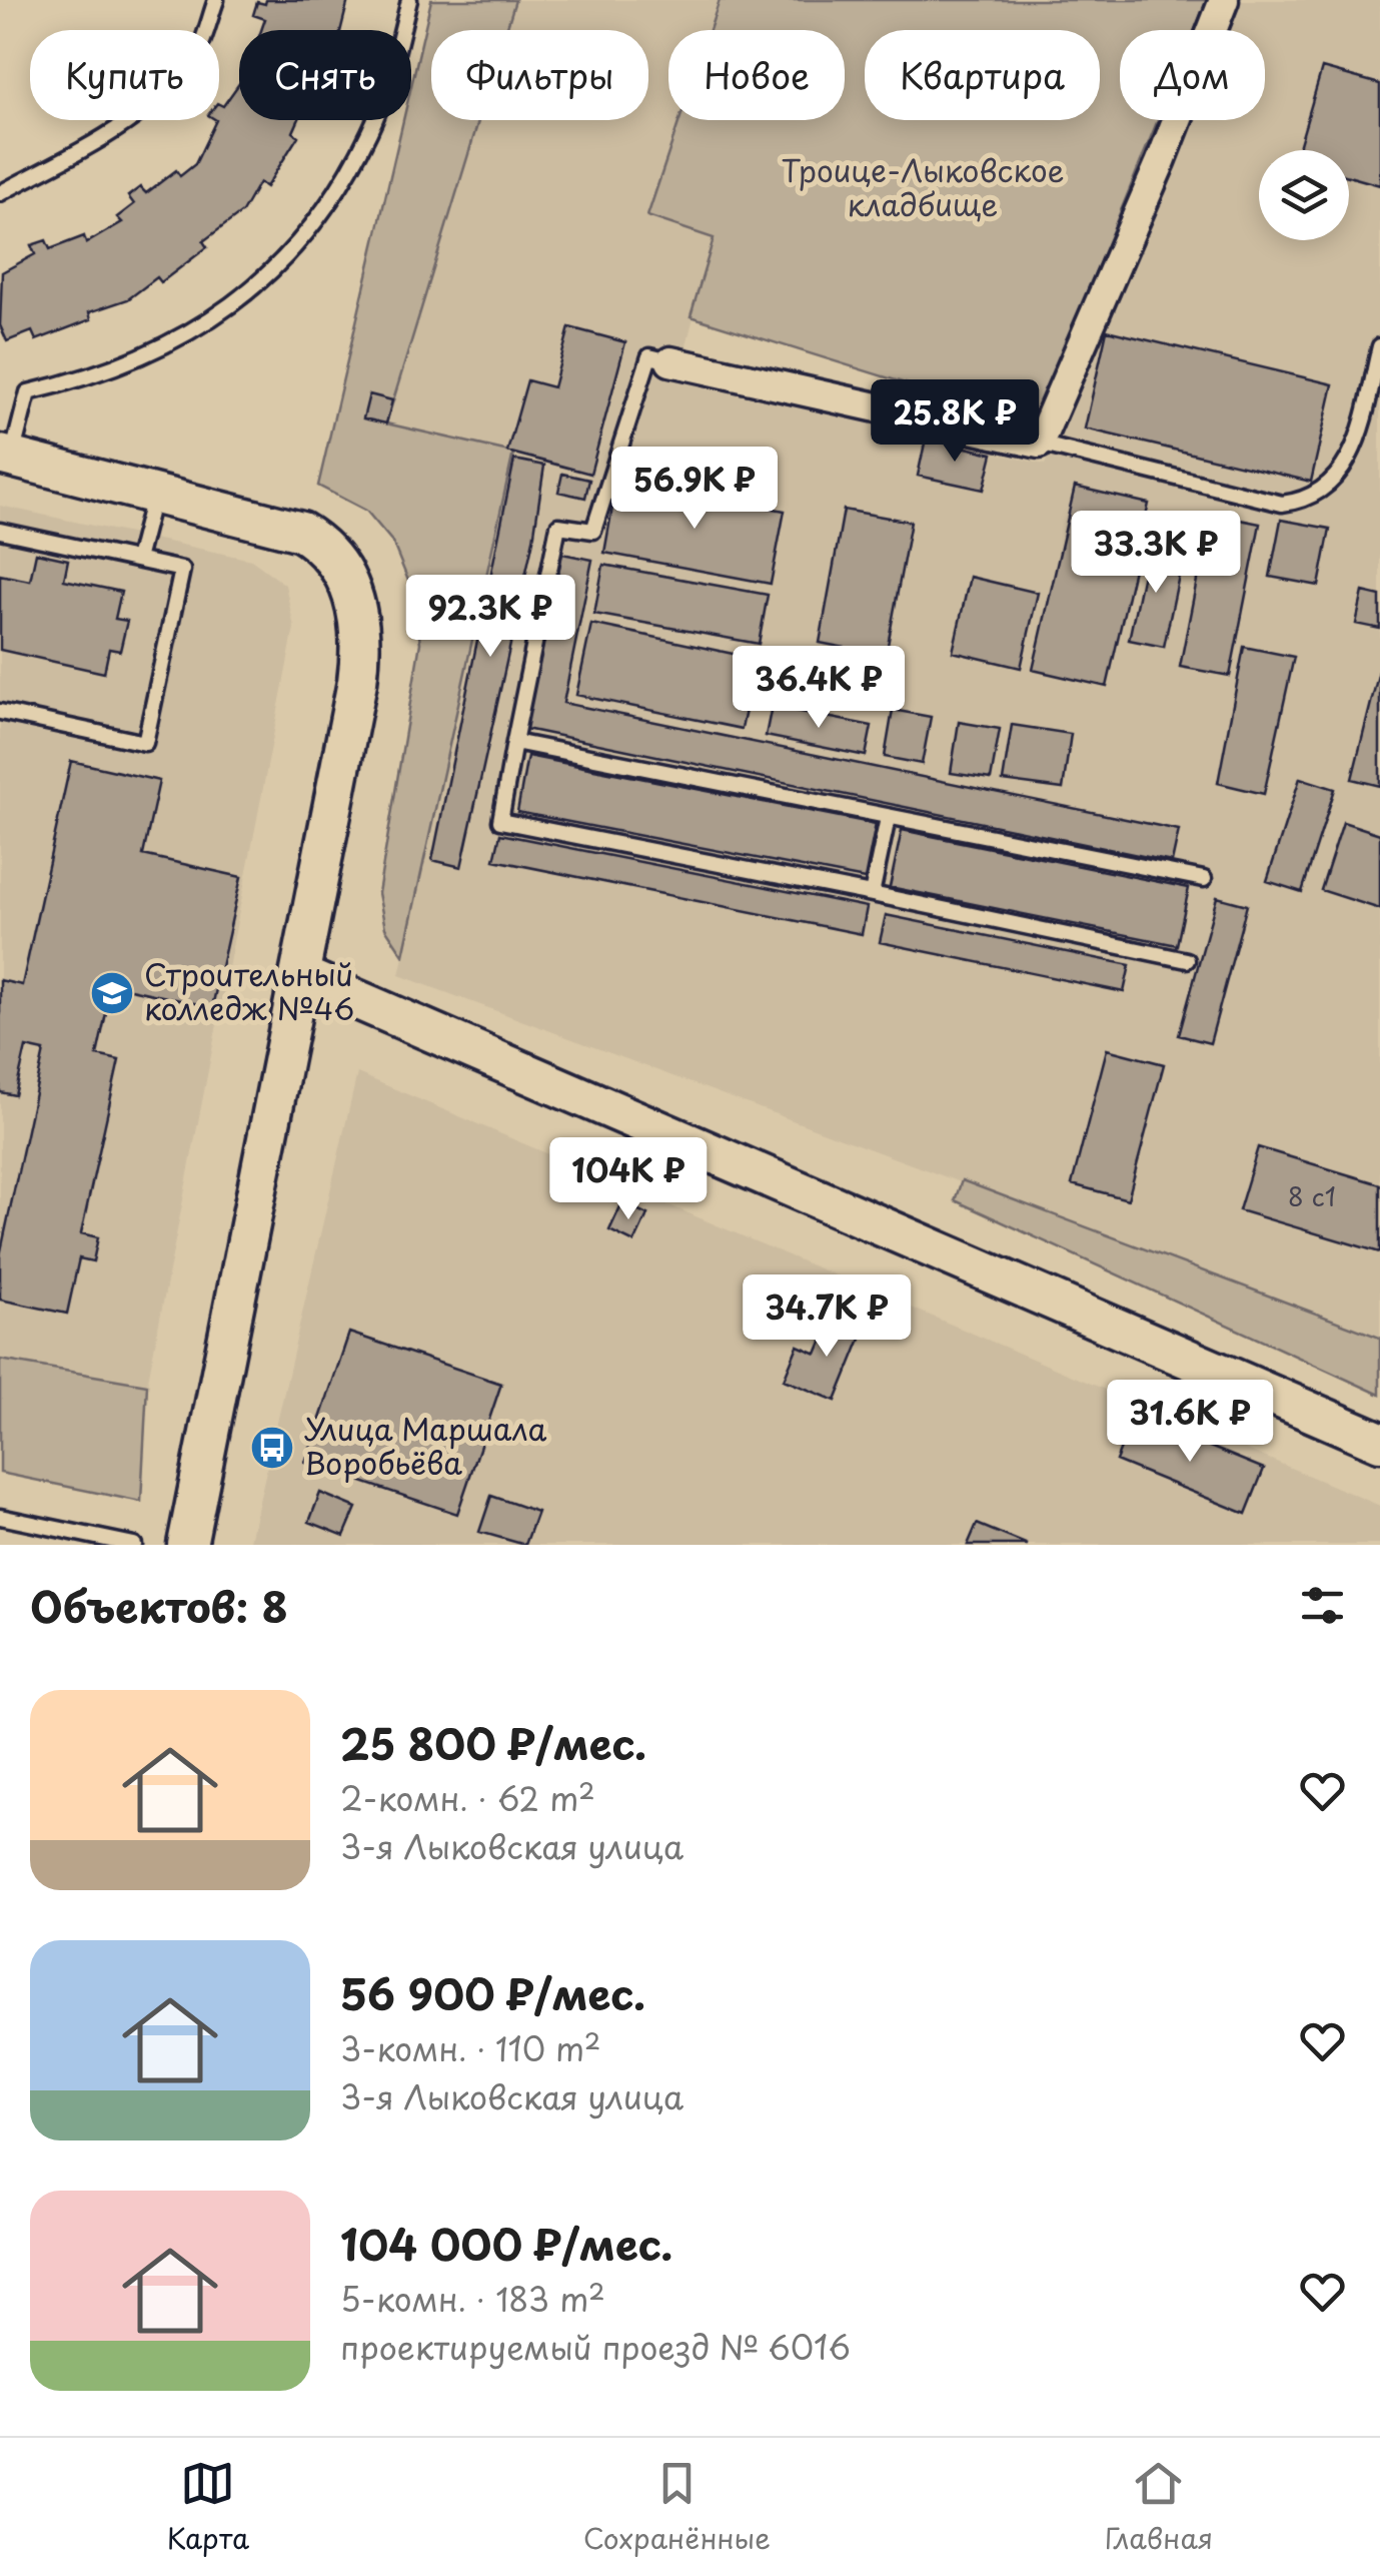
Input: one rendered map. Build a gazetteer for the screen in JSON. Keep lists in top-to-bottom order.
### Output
{
  "parks": ["Троице-Лыковское кладбище"],
  "places": {
    "school or university": ["Строительный колледж №46"],
    "bus stop": ["Улица Маршала Воробьёва"]
  },
  "house_numbers": ["8 с1"],
  "page": {
    "chip": [
      "Купить",
      "Снять",
      "Фильтры",
      "Новое",
      "Квартира",
      "Дом"
    ],
    "price": [
      "25.8K ₽",
      "56.9K ₽",
      "33.3K ₽",
      "92.3K ₽",
      "36.4K ₽",
      "104K ₽",
      "34.7K ₽",
      "31.6K ₽"
    ],
    "heading": "Объектов: 8",
    "list": [
      {
        "name": "25 800 ₽/мес.",
        "note": "2-комн. · 62 m² · 3-я Лыковская улица"
      },
      {
        "name": "56 900 ₽/мес.",
        "note": "3-комн. · 110 m² · 3-я Лыковская улица"
      },
      {
        "name": "104 000 ₽/мес.",
        "note": "5-комн. · 183 m² · проектируемый проезд № 6016"
      }
    ],
    "tabs": ["Карта", "Сохранённые", "Главная"]
  }
}
